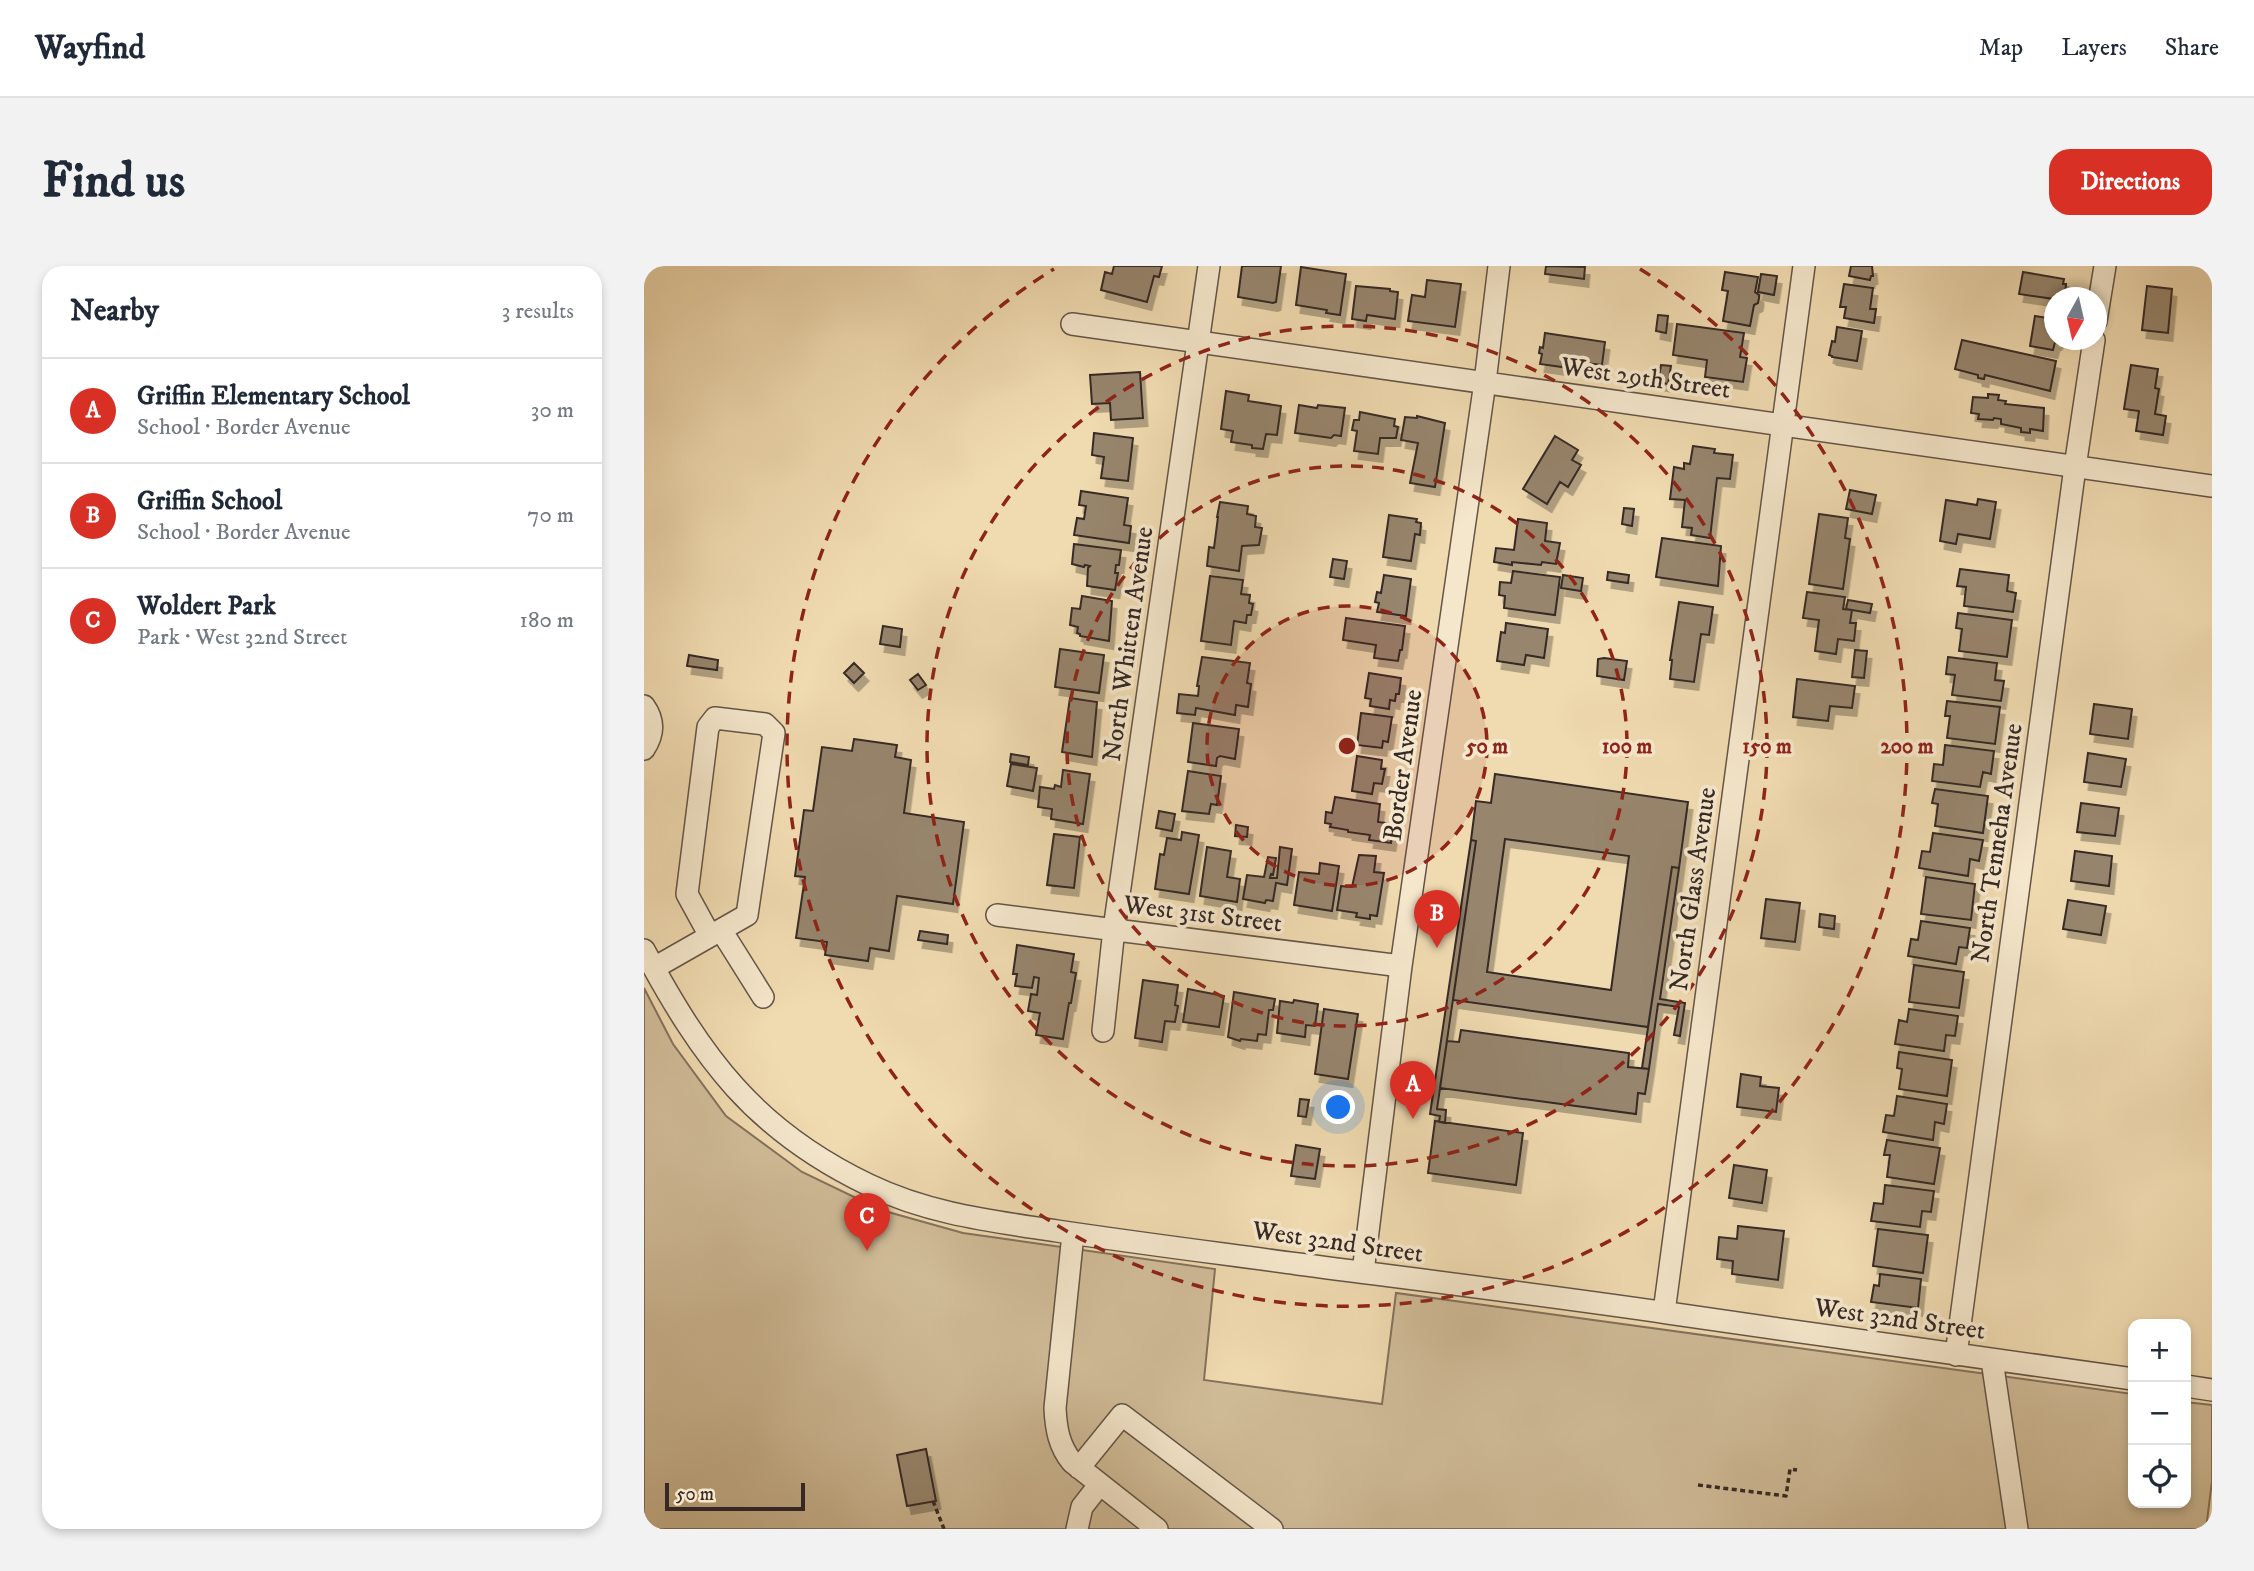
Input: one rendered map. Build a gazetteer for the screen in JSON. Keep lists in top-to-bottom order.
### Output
{
  "streets": {
    "street": [
      "West 29th Street",
      "North Whitten Avenue",
      "Border Avenue",
      "North Tenneha Avenue",
      "North Glass Avenue",
      "West 31st Street",
      "West 32nd Street"
    ]
  },
  "crossings": [
    ["West 29th Street", "North Whitten Avenue"],
    ["West 29th Street", "Border Avenue"],
    ["West 29th Street", "North Tenneha Avenue"],
    ["West 29th Street", "North Glass Avenue"],
    ["North Whitten Avenue", "West 31st Street"],
    ["Border Avenue", "West 31st Street"],
    ["Border Avenue", "West 32nd Street"],
    ["North Tenneha Avenue", "West 32nd Street"],
    ["North Glass Avenue", "West 32nd Street"]
  ],
  "scale_bar": "50 m",
  "north": "bottom",
  "page": {
    "header": "Wayfind",
    "nav": ["Map", "Layers", "Share"],
    "buttons": "Directions",
    "title": "Find us",
    "heading": ["Nearby", "3 results"],
    "list": [
      {
        "mark": "A",
        "name": "Griffin Elementary School",
        "note": "School · Border Avenue",
        "value": "30 m"
      },
      {
        "mark": "B",
        "name": "Griffin School",
        "note": "School · Border Avenue",
        "value": "70 m"
      },
      {
        "mark": "C",
        "name": "Woldert Park",
        "note": "Park · West 32nd Street",
        "value": "180 m"
      }
    ],
    "pins": ["B", "A", "C"],
    "map_buttons": ["+", "−"],
    "scale": "50 m"
  },
  "rings": [
    "50 m",
    "100 m",
    "150 m",
    "200 m"
  ]
}
